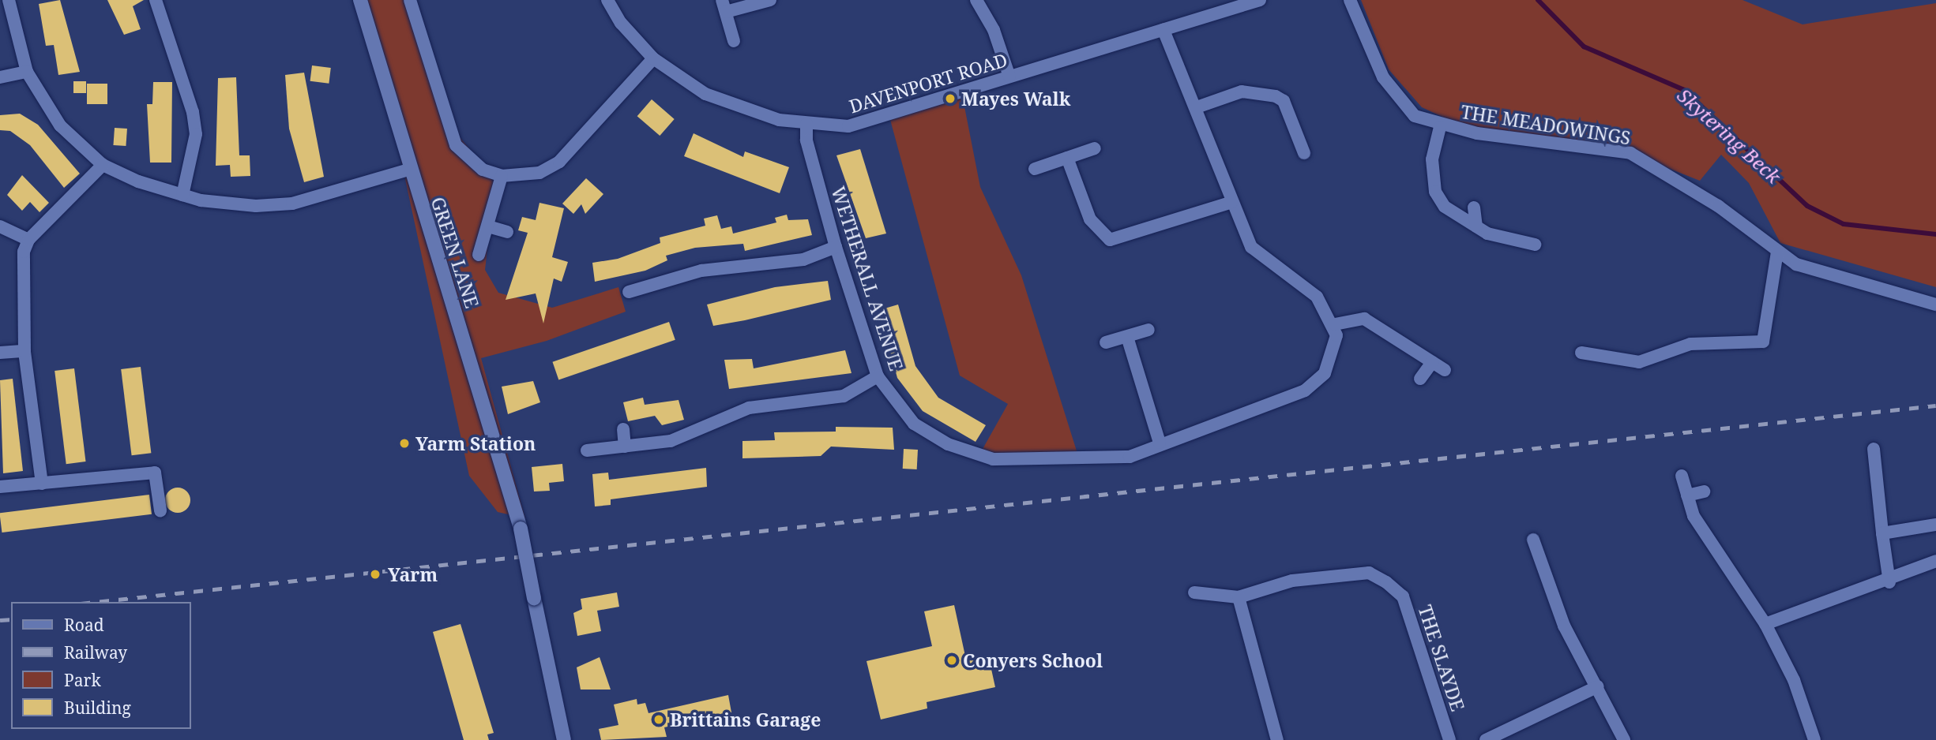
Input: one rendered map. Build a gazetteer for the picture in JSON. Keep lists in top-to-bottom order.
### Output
{
  "streets": {
    "main road": ["GREEN LANE"],
    "street": [
      "DAVENPORT ROAD",
      "THE MEADOWINGS",
      "WETHERALL AVENUE",
      "THE SLAYDE"
    ]
  },
  "crossings": [
    ["DAVENPORT ROAD", "WETHERALL AVENUE"]
  ],
  "water": ["Skytering Beck"],
  "places": [
    "Mayes Walk",
    "Yarm Station",
    "Yarm",
    "Conyers School",
    "Brittains Garage"
  ],
  "legend": [
    "Road",
    "Railway",
    "Park",
    "Building"
  ]
}
